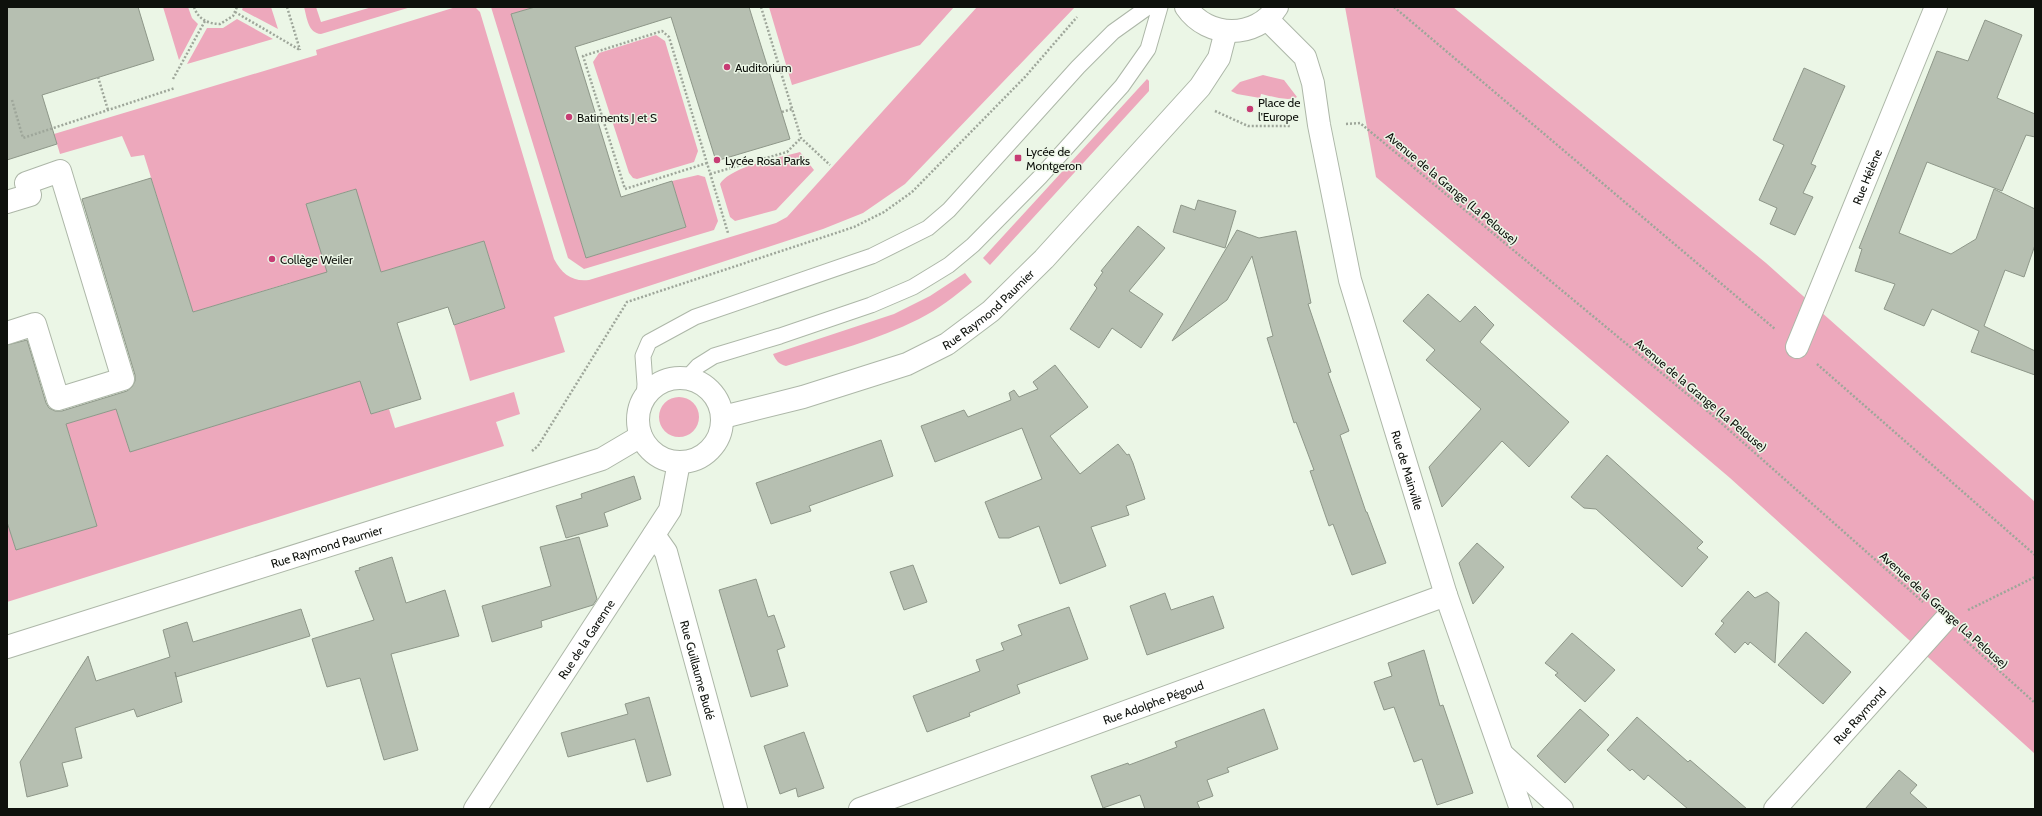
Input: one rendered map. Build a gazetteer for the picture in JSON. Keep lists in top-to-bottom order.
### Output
{
  "streets": {
    "street": [
      "Rue Hélène",
      "Rue Raymond Paumier",
      "Rue de Mainville",
      "Rue de la Garenne",
      "Rue Guillaume Budé",
      "Rue Adolphe Pégoud",
      "Rue Raymond"
    ],
    "path": ["Avenue de la Grange (La Pelouse)"]
  },
  "crossings": [
    ["Avenue de la Grange (La Pelouse)", "Rue Raymond"],
    ["Rue Raymond Paumier", "Rue de la Garenne"],
    ["Rue de Mainville", "Rue Adolphe Pégoud"],
    ["Rue de la Garenne", "Rue Guillaume Budé"]
  ],
  "places": {
    "other": [
      "Auditorium",
      "Place de l'Europe",
      "Batiments J et S",
      "Lycée Rosa Parks",
      "Collège Weiler"
    ],
    "transit": ["Lycée de Montgeron"]
  }
}
